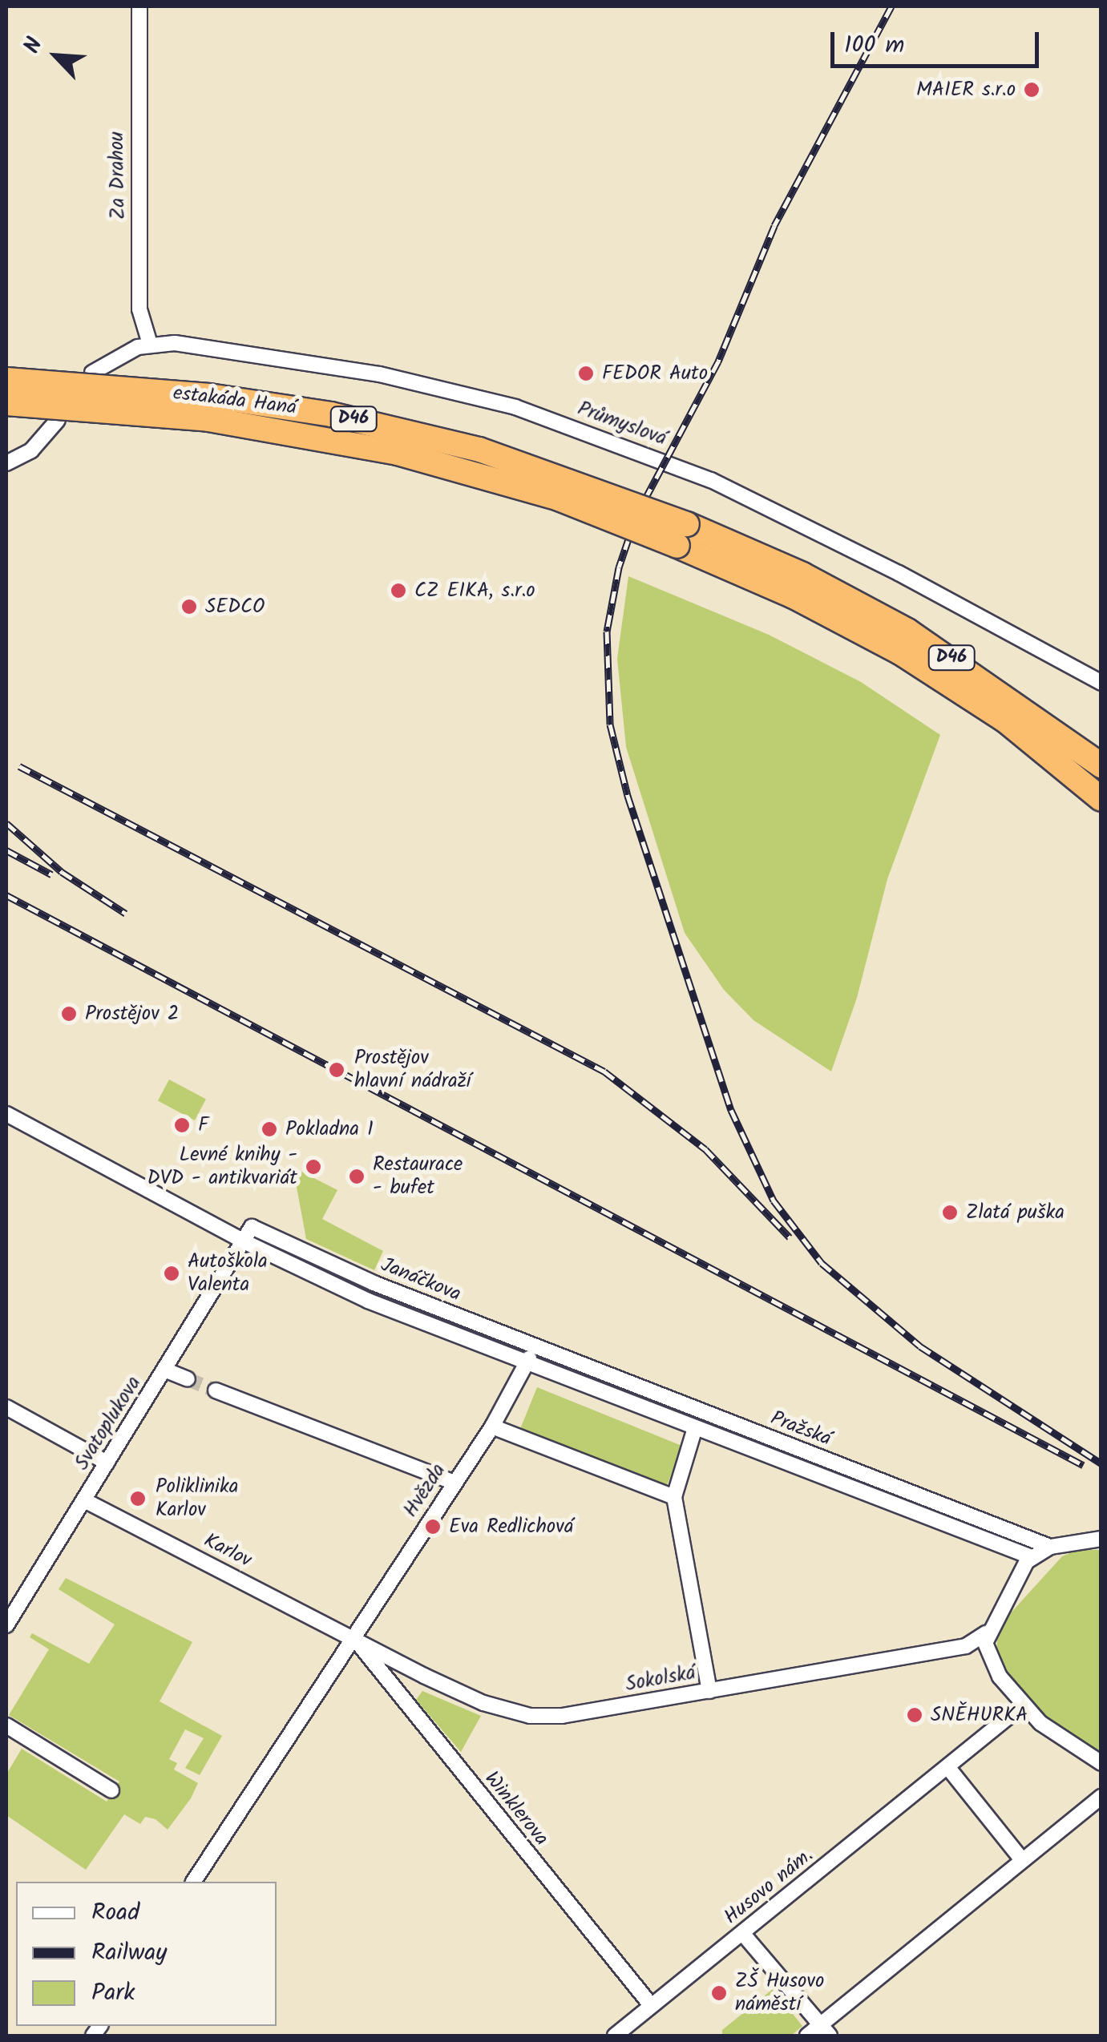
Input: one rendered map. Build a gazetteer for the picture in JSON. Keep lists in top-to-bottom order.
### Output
{
  "streets": {
    "highway": ["estakáda Haná", "D46"],
    "street": [
      "Za Drahou",
      "Průmyslová",
      "Janáčkova",
      "Svatoplukova",
      "Pražská",
      "Hvězda",
      "Karlov",
      "Sokolská",
      "Winklerova",
      "Husovo nám."
    ]
  },
  "crossings": [
    ["Za Drahou", "Průmyslová"],
    ["estakáda Haná", "D46"],
    ["Janáčkova", "Svatoplukova"],
    ["Janáčkova", "Pražská"],
    ["Janáčkova", "Hvězda"],
    ["Svatoplukova", "Karlov"],
    ["Pražská", "Hvězda"],
    ["Hvězda", "Karlov"],
    ["Hvězda", "Sokolská"],
    ["Hvězda", "Winklerova"],
    ["Karlov", "Sokolská"],
    ["Karlov", "Winklerova"],
    ["Sokolská", "Winklerova"],
    ["Winklerova", "Husovo nám."]
  ],
  "places": [
    "MAIER s.r.o",
    "FEDOR Auto",
    "CZ EIKA, s.r.o",
    "SEDCO",
    "Prostějov 2",
    "Prostějov hlavní nádraží",
    "F",
    "Pokladna 1",
    "Levné knihy - DVD - antikvariát",
    "Restaurace - bufet",
    "Zlatá puška",
    "Autoškola Valenta",
    "Poliklinika Karlov",
    "Eva Redlichová",
    "SNĚHURKA",
    "ZŠ Husovo náměstí"
  ],
  "legend": ["Road", "Railway", "Park"],
  "scale_bar": "100 m",
  "north": "top left"
}
